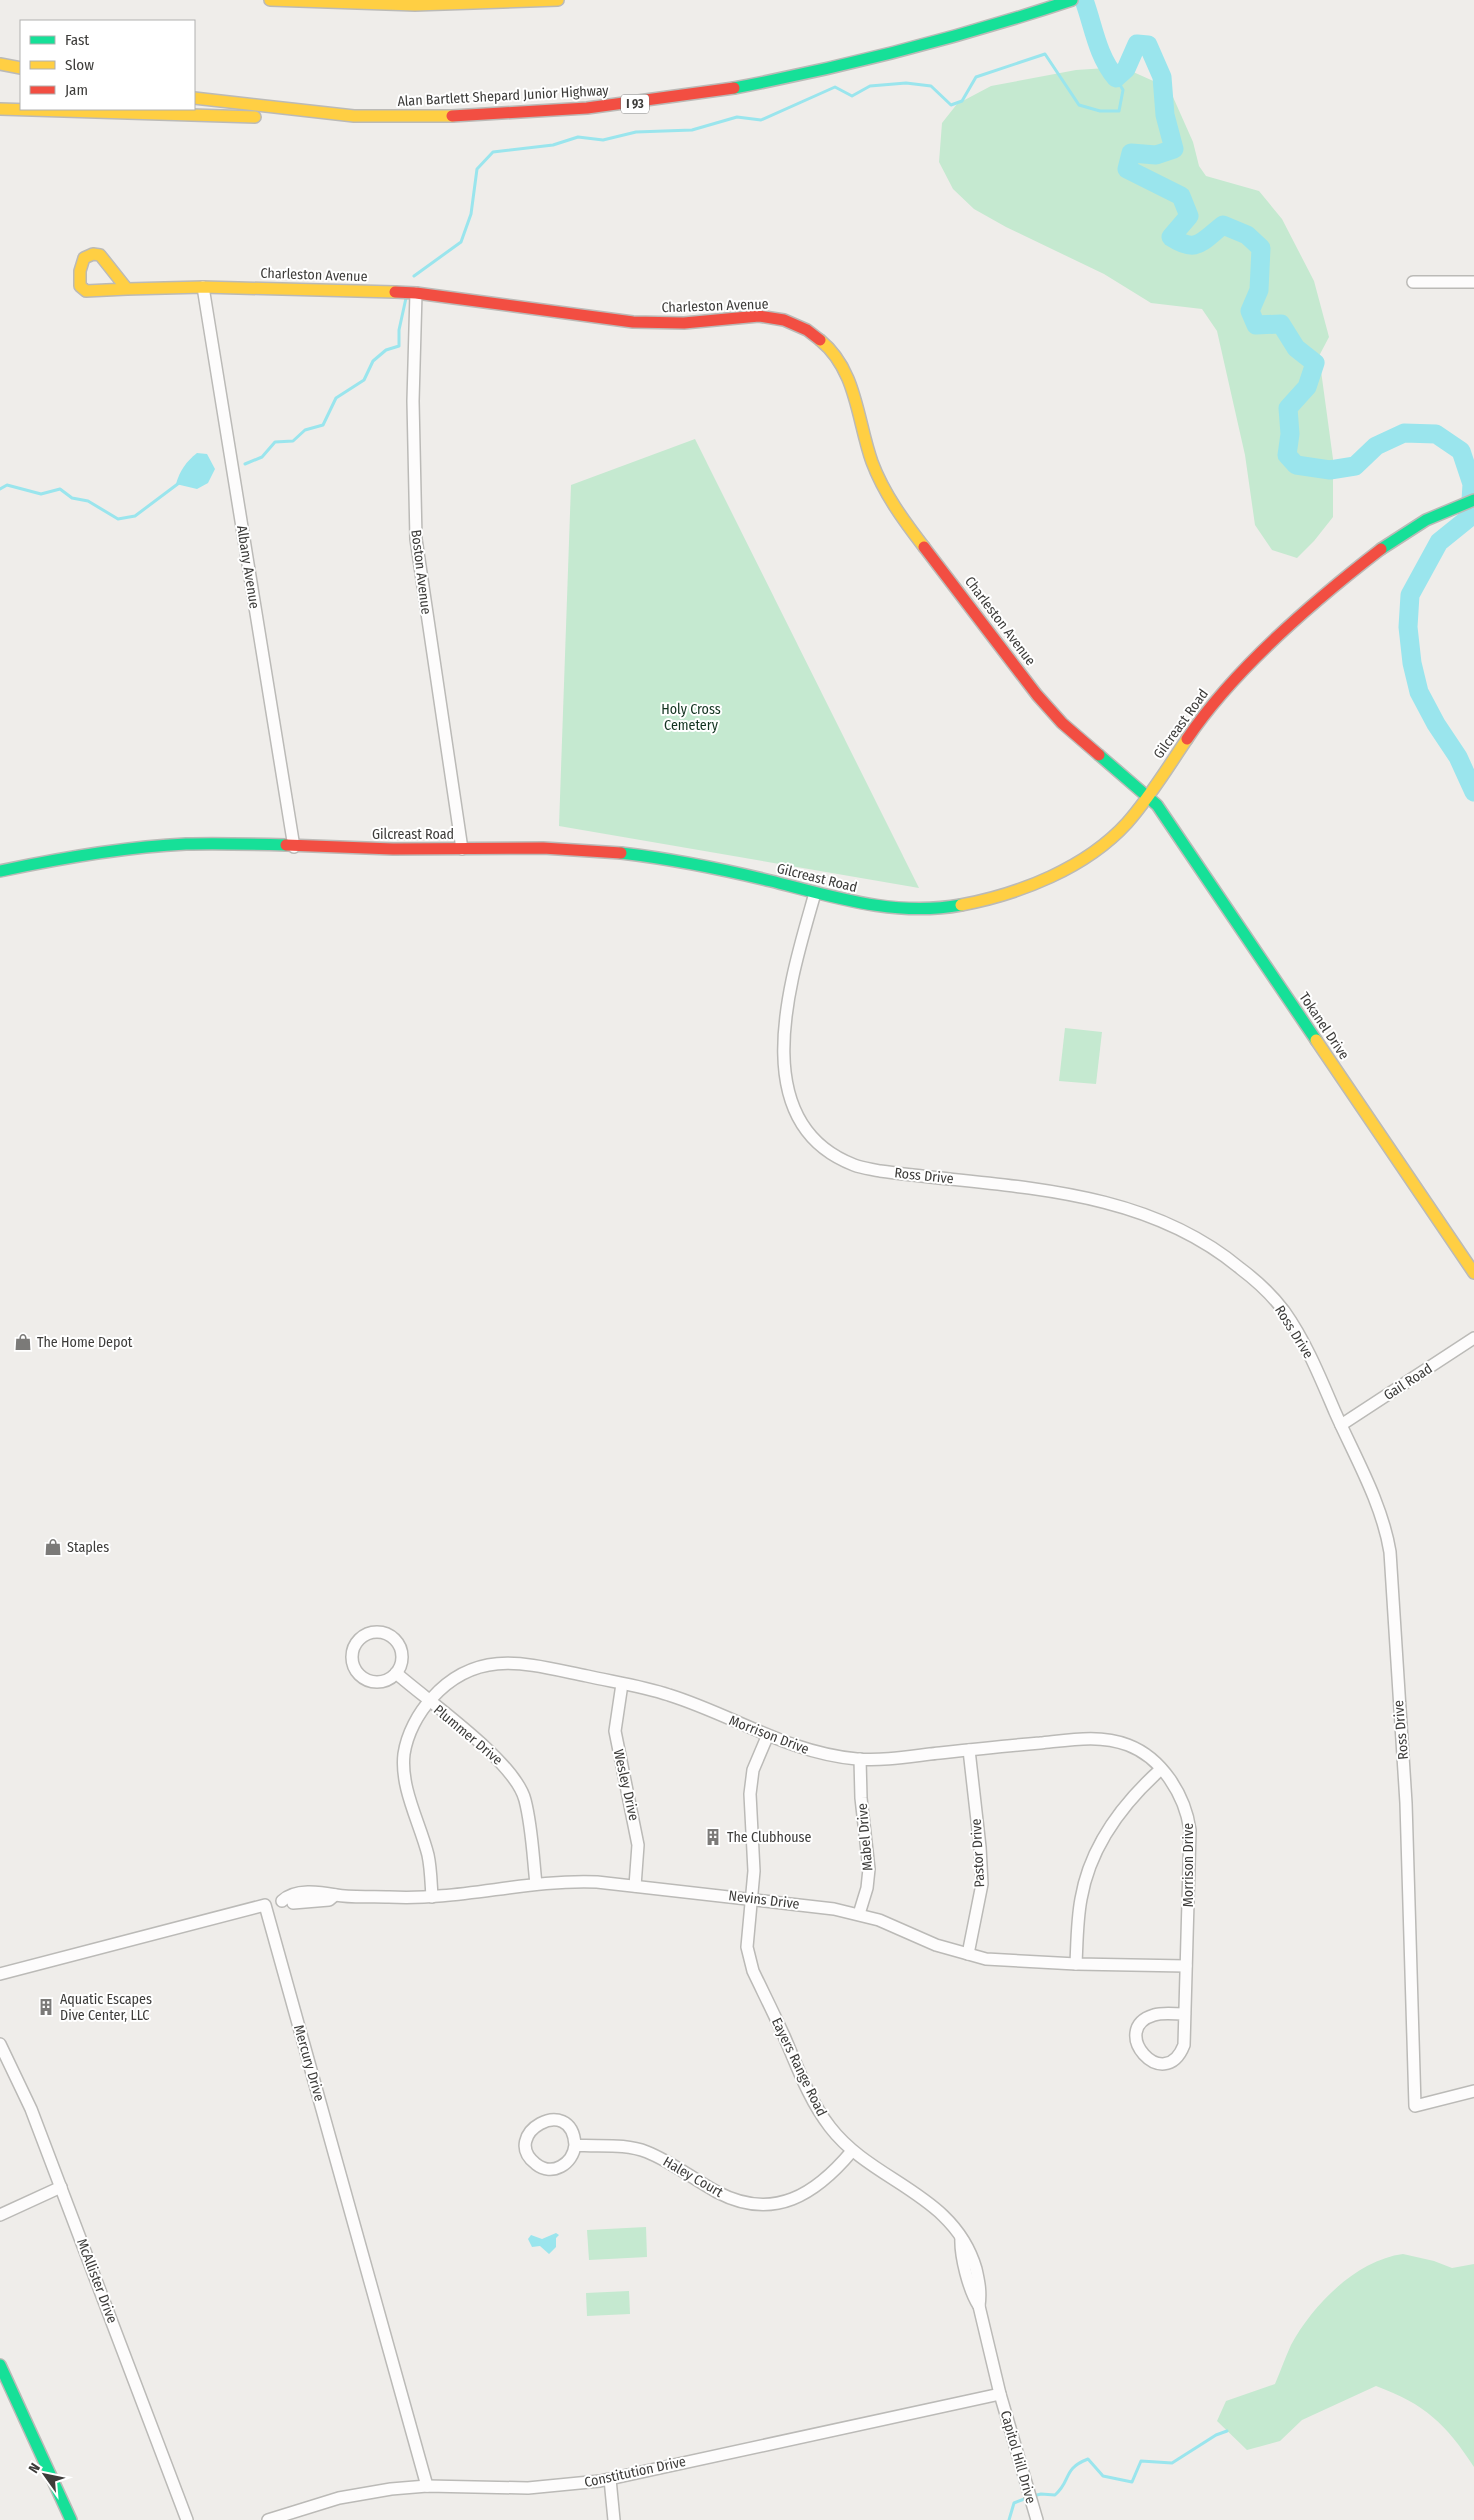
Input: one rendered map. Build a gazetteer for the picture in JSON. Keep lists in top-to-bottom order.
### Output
{
  "streets": {
    "main road": [
      "Alan Bartlett Shepard Junior Highway",
      "I 93",
      "Charleston Avenue",
      "Gilcreast Road",
      "Tokanel Drive"
    ],
    "street": [
      "Albany Avenue",
      "Boston Avenue",
      "Ross Drive",
      "Gail Road",
      "Plummer Drive",
      "Morrison Drive",
      "Wesley Drive",
      "Mabel Drive",
      "Pastor Drive",
      "Nevins Drive",
      "Mercury Drive",
      "Eayers Range Road",
      "Haley Court",
      "McAllister Drive",
      "Capitol Hill Drive",
      "Constitution Drive"
    ]
  },
  "crossings": [
    ["Charleston Avenue", "Albany Avenue"],
    ["Charleston Avenue", "Boston Avenue"],
    ["Charleston Avenue", "Gilcreast Road"],
    ["Charleston Avenue", "Tokanel Drive"],
    ["Albany Avenue", "Gilcreast Road"],
    ["Boston Avenue", "Gilcreast Road"],
    ["Gilcreast Road", "Tokanel Drive"],
    ["Gilcreast Road", "Ross Drive"],
    ["Ross Drive", "Gail Road"],
    ["Plummer Drive", "Morrison Drive"],
    ["Plummer Drive", "Nevins Drive"],
    ["Morrison Drive", "Wesley Drive"],
    ["Morrison Drive", "Mabel Drive"],
    ["Morrison Drive", "Pastor Drive"],
    ["Morrison Drive", "Nevins Drive"],
    ["Morrison Drive", "Eayers Range Road"],
    ["Wesley Drive", "Nevins Drive"],
    ["Mabel Drive", "Nevins Drive"],
    ["Pastor Drive", "Nevins Drive"],
    ["Nevins Drive", "Mercury Drive"],
    ["Nevins Drive", "Eayers Range Road"],
    ["Mercury Drive", "Constitution Drive"],
    ["Eayers Range Road", "Haley Court"],
    ["Eayers Range Road", "Capitol Hill Drive"],
    ["Eayers Range Road", "Constitution Drive"],
    ["Capitol Hill Drive", "Constitution Drive"]
  ],
  "parks": ["Holy Cross Cemetery"],
  "places": {
    "shop": ["The Home Depot", "Staples"],
    "building": ["The Clubhouse", "Aquatic Escapes Dive Center, LLC"]
  },
  "legend": ["Fast", "Slow", "Jam"],
  "north": "top left"
}
